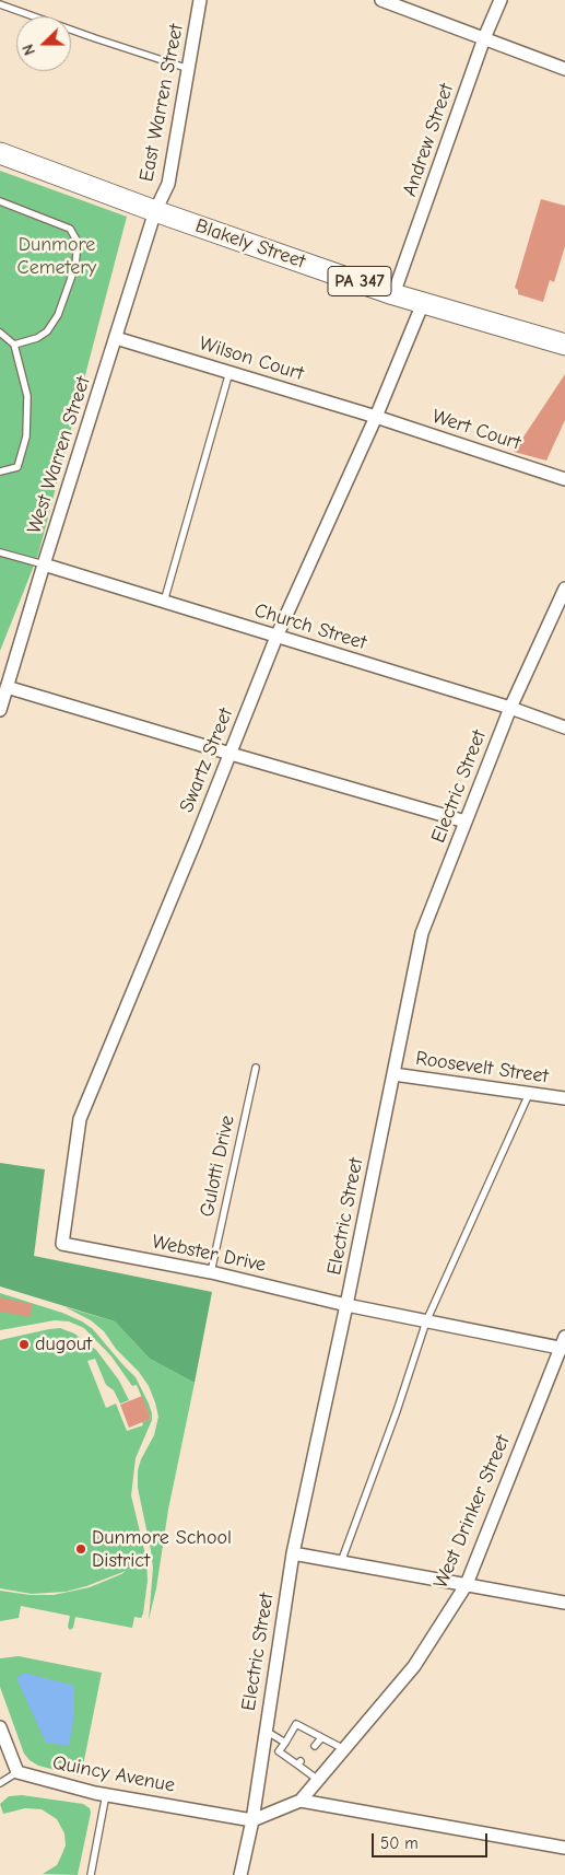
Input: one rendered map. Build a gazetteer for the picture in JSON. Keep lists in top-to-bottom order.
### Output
{
  "streets": {
    "main road": ["Blakely Street", "PA 347"],
    "street": [
      "East Warren Street",
      "Andrew Street",
      "Wilson Court",
      "Wert Court",
      "West Warren Street",
      "Church Street",
      "Swartz Street",
      "Electric Street",
      "Roosevelt Street",
      "Webster Drive",
      "West Drinker Street",
      "Quincy Avenue"
    ],
    "lane": ["Gulotti Drive"]
  },
  "crossings": [
    ["East Warren Street", "Blakely Street"],
    ["East Warren Street", "West Warren Street"],
    ["Andrew Street", "Blakely Street"],
    ["Blakely Street", "West Warren Street"],
    ["Blakely Street", "Swartz Street"],
    ["Wilson Court", "Wert Court"],
    ["Wilson Court", "West Warren Street"],
    ["Wilson Court", "Swartz Street"],
    ["Wert Court", "Swartz Street"],
    ["West Warren Street", "Church Street"],
    ["Church Street", "Swartz Street"],
    ["Church Street", "Electric Street"],
    ["Swartz Street", "Webster Drive"],
    ["Electric Street", "Roosevelt Street"],
    ["Electric Street", "Webster Drive"],
    ["Electric Street", "West Drinker Street"],
    ["Electric Street", "Quincy Avenue"],
    ["Gulotti Drive", "Webster Drive"],
    ["Webster Drive", "West Drinker Street"],
    ["West Drinker Street", "Quincy Avenue"]
  ],
  "parks": ["Dunmore Cemetery"],
  "places": ["dugout", "Dunmore School District"],
  "scale_bar": "50 m",
  "north": "left"
}
